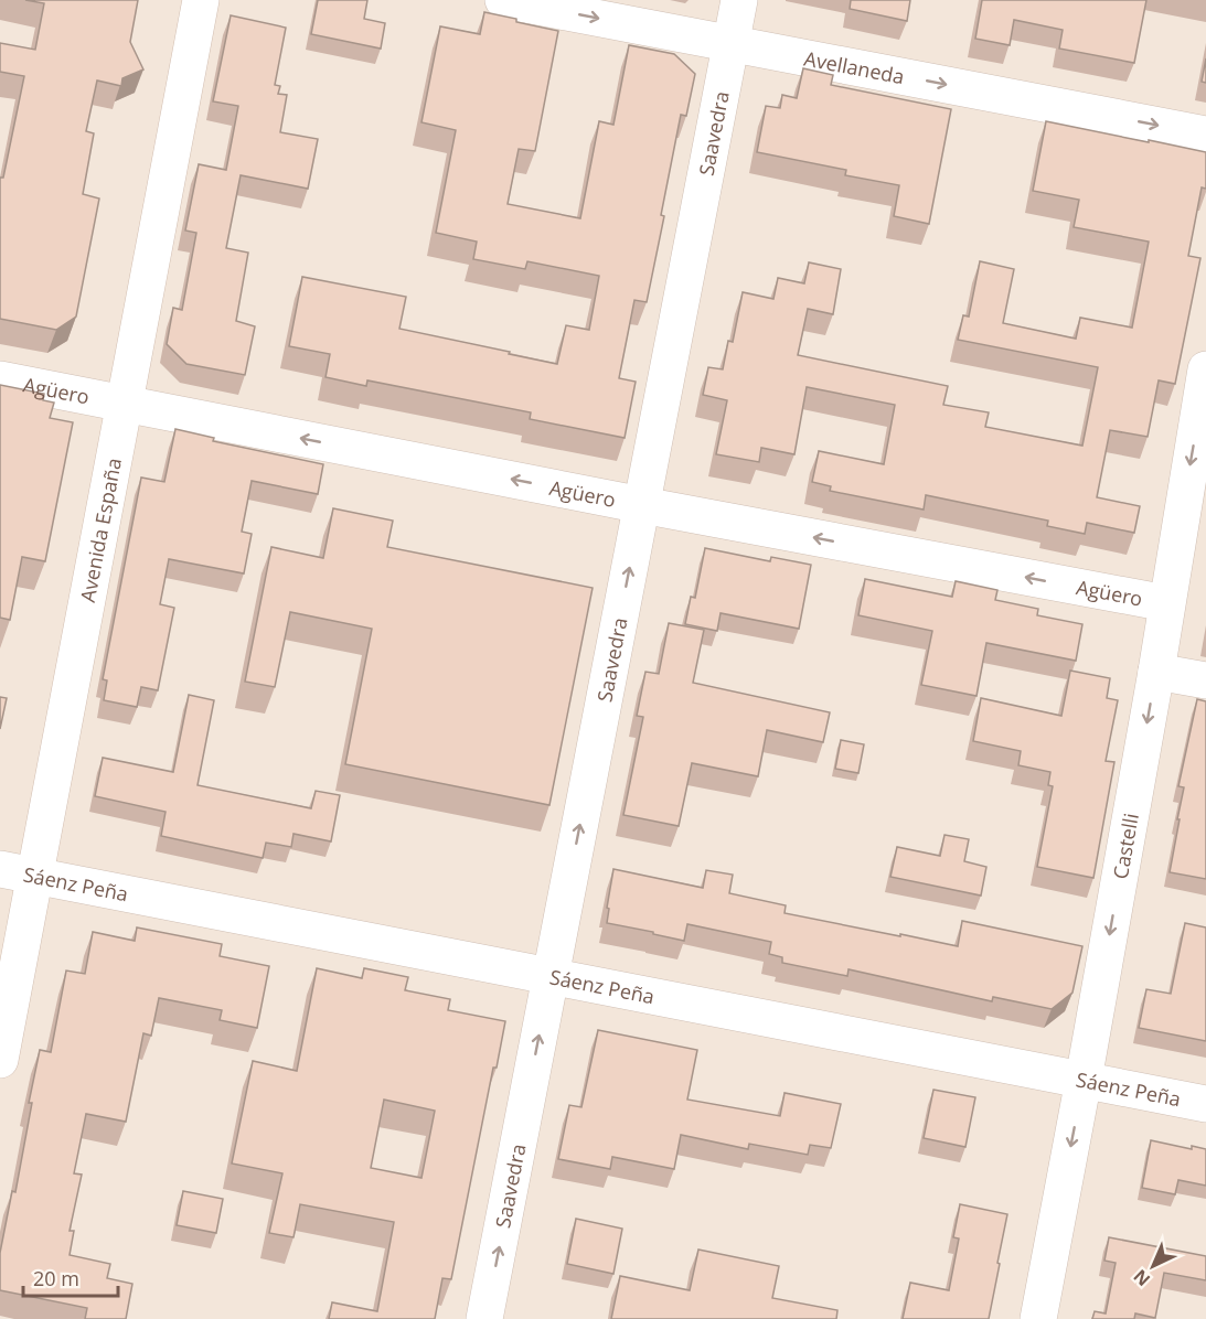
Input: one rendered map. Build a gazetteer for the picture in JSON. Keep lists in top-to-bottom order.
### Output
{
  "streets": {
    "street": [
      "Avellaneda",
      "Saavedra",
      "Agüero",
      "Avenida España",
      "Castelli",
      "Sáenz Peña"
    ]
  },
  "crossings": [
    ["Avellaneda", "Saavedra"],
    ["Saavedra", "Agüero"],
    ["Saavedra", "Sáenz Peña"],
    ["Agüero", "Avenida España"],
    ["Agüero", "Castelli"],
    ["Avenida España", "Sáenz Peña"],
    ["Castelli", "Sáenz Peña"]
  ],
  "one_way": [
    "Avellaneda",
    "Saavedra",
    "Agüero",
    "Castelli"
  ],
  "scale_bar": "20 m",
  "north": "bottom left"
}
